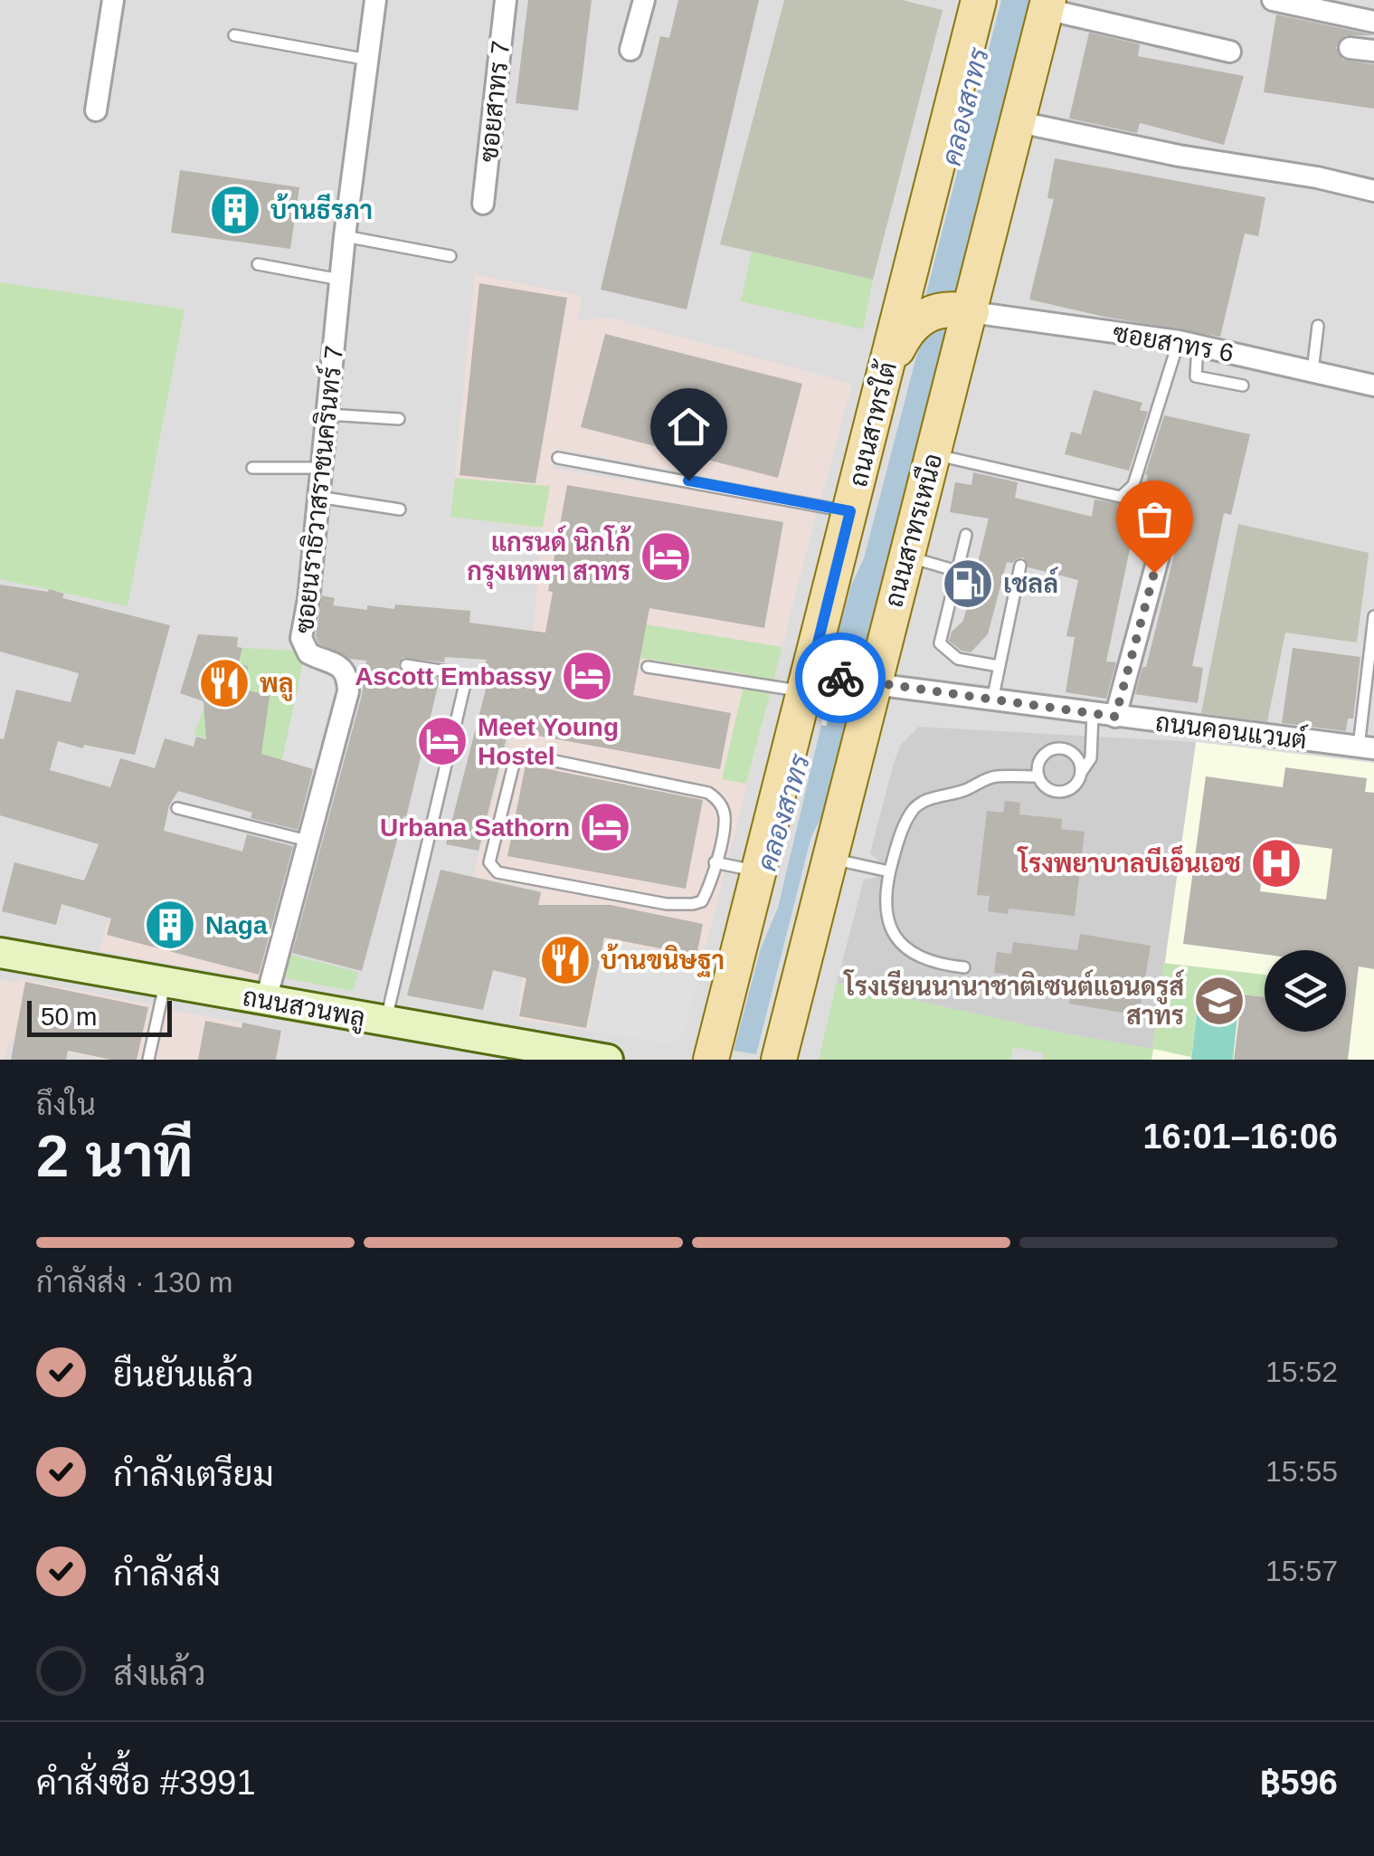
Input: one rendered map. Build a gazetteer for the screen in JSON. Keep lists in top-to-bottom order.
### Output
{
  "streets": {
    "main road": ["ถนนสาทรใต้", "ถนนสาทรเหนือ", "ถนนสวนพลู"],
    "street": [
      "ซอยสาทร 7",
      "ซอยสาทร 6",
      "ซอยนราธิวาสราชนครินทร์ 7",
      "ถนนคอนแวนต์"
    ]
  },
  "crossings": [
    ["ซอยสาทร 6", "ถนนสาทรเหนือ"],
    ["ถนนสาทรใต้", "ถนนสาทรเหนือ"],
    ["ถนนสาทรใต้", "ถนนคอนแวนต์"],
    ["ซอยนราธิวาสราชนครินทร์ 7", "ถนนสวนพลู"],
    ["ถนนสาทรเหนือ", "ถนนคอนแวนต์"]
  ],
  "water": ["คลองสาทร"],
  "places": {
    "building": ["บ้านธีรภา", "Naga"],
    "hotel": [
      "แกรนด์ นิกโก้ กรุงเทพฯ สาทร",
      "Ascott Embassy",
      "Meet Young Hostel",
      "Urbana Sathorn"
    ],
    "fuel station": ["เชลล์"],
    "restaurant": ["พลู", "บ้านขนิษฐา"],
    "hospital": ["โรงพยาบาลบีเอ็นเอช"],
    "school or university": ["โรงเรียนนานาชาติเซนต์แอนดรูส์ สาทร"]
  },
  "scale_bar": "50 m",
  "page": {
    "scale": "50 m",
    "heading": ["2 นาที", "ถึงใน", "16:01–16:06"],
    "panel": ["คำสั่งซื้อ #3991", "฿596"],
    "bar": "กำลังส่ง · 130 m",
    "list": [
      ["ยืนยันแล้ว", "15:52"],
      ["กำลังเตรียม", "15:55"],
      ["กำลังส่ง", "15:57"],
      "ส่งแล้ว"
    ]
  }
}
